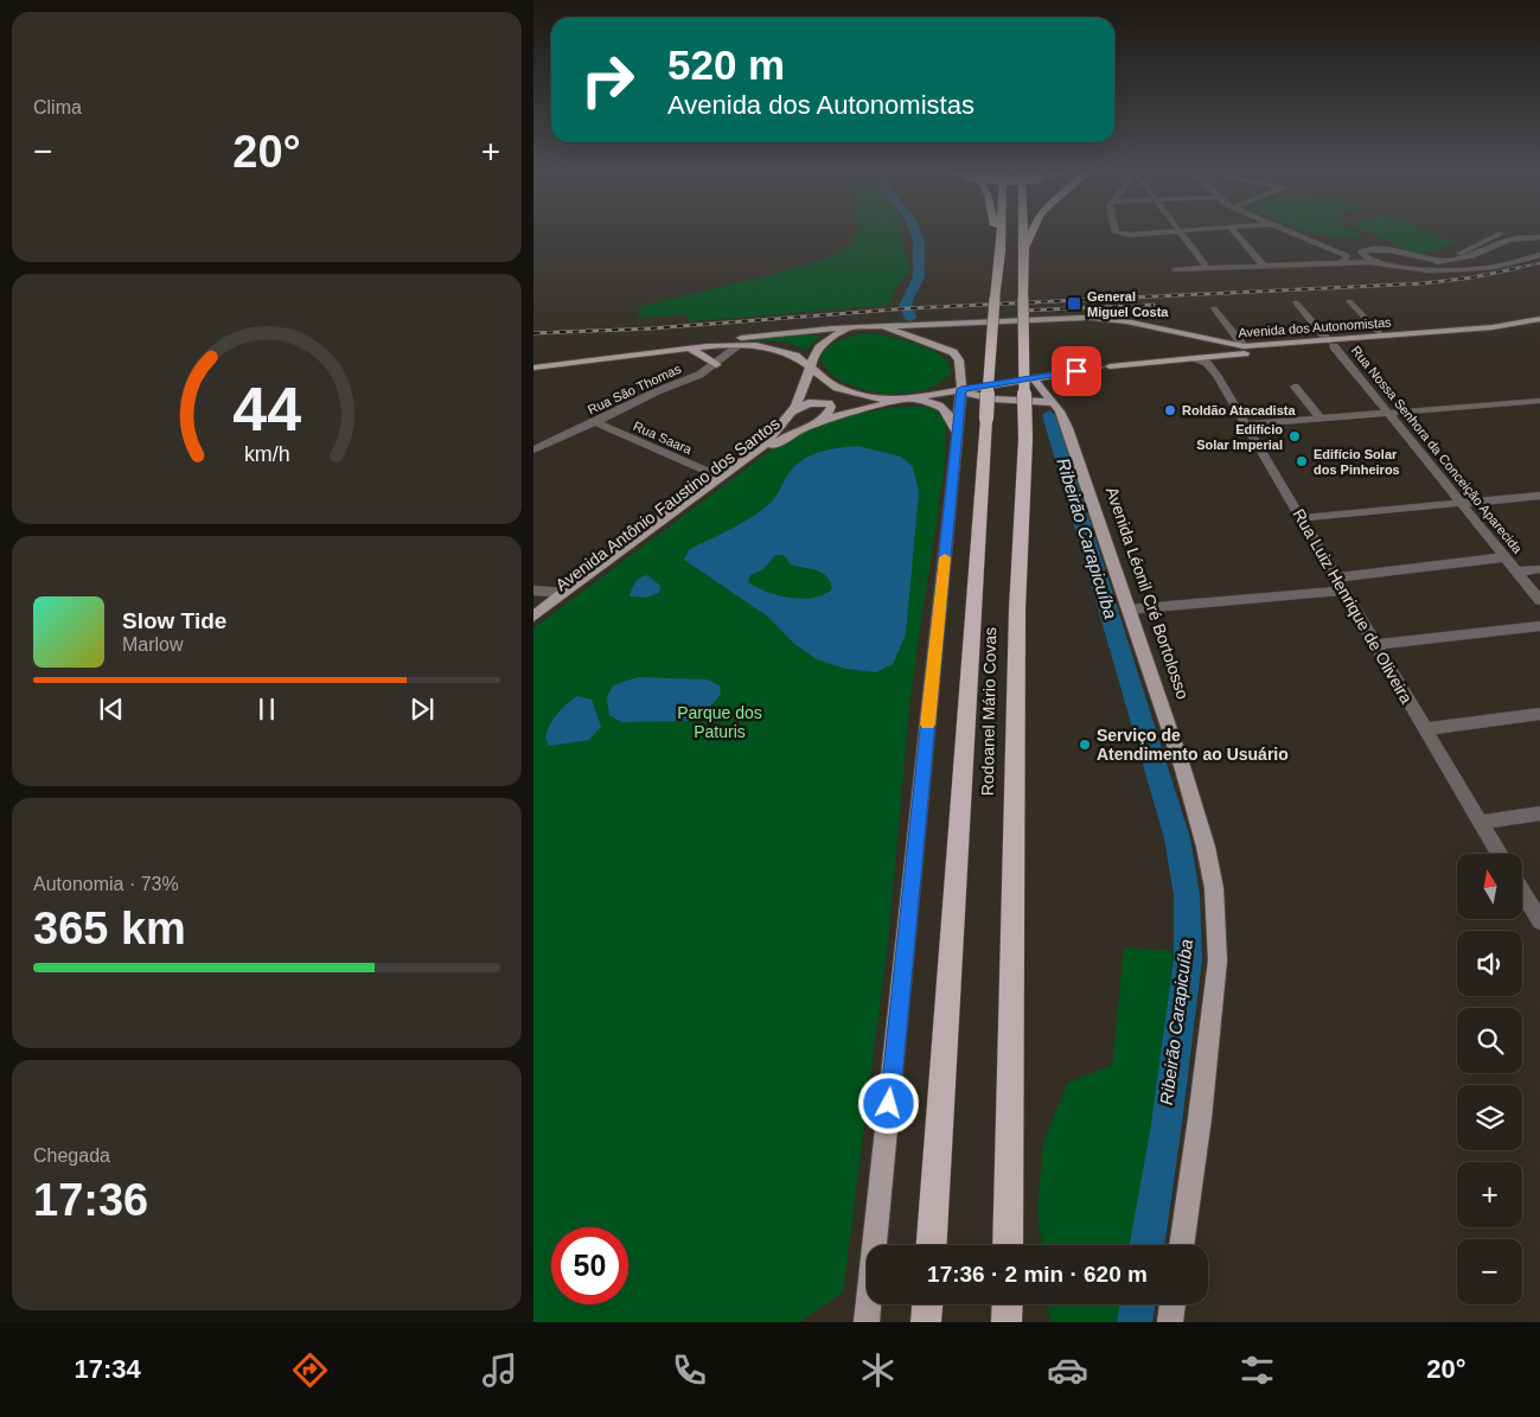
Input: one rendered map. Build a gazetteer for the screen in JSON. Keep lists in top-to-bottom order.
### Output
{
  "streets": {
    "highway": ["Rodoanel Mário Covas"],
    "main road": ["Avenida dos Autonomistas", "Avenida Antônio Faustino dos Santos", "Avenida Léonil Cré Bortolosso"],
    "street": [
      "Rua São Thomas",
      "Rua Saara",
      "Rua Nossa Senhora da Conceição Aparecida",
      "Rua Luiz Henrique de Oliveira"
    ]
  },
  "crossings": [
    ["Avenida dos Autonomistas", "Rua Nossa Senhora da Conceição Aparecida"],
    ["Avenida dos Autonomistas", "Avenida Antônio Faustino dos Santos"],
    ["Avenida dos Autonomistas", "Avenida Léonil Cré Bortolosso"],
    ["Avenida dos Autonomistas", "Rua Luiz Henrique de Oliveira"],
    ["Rua São Thomas", "Rua Saara"],
    ["Rua Saara", "Avenida Antônio Faustino dos Santos"]
  ],
  "water": ["Ribeirão Carapicuíba"],
  "parks": ["Parque dos Paturis"],
  "places": {
    "transit": ["General Miguel Costa"],
    "other": [
      "Roldão Atacadista",
      "Edifício Solar Imperial",
      "Edifício Solar dos Pinheiros",
      "Serviço de Atendimento ao Usuário"
    ]
  },
  "north": "top",
  "page": {
    "tile": [
      "Clima",
      ["Autonomia · 73%", "365 km"],
      ["Chegada", "17:36"]
    ],
    "turn": ["520 m", "Avenida dos Autonomistas"],
    "heat": ["−", "20°", "+"],
    "song": ["Slow Tide", "Marlow"],
    "map_buttons": ["+", "−"],
    "limit": "50",
    "trip": "17:36 · 2 min · 620 m",
    "tabs": ["17:34", "20°"],
    "gauge": ["44", "km/h"]
  }
}
